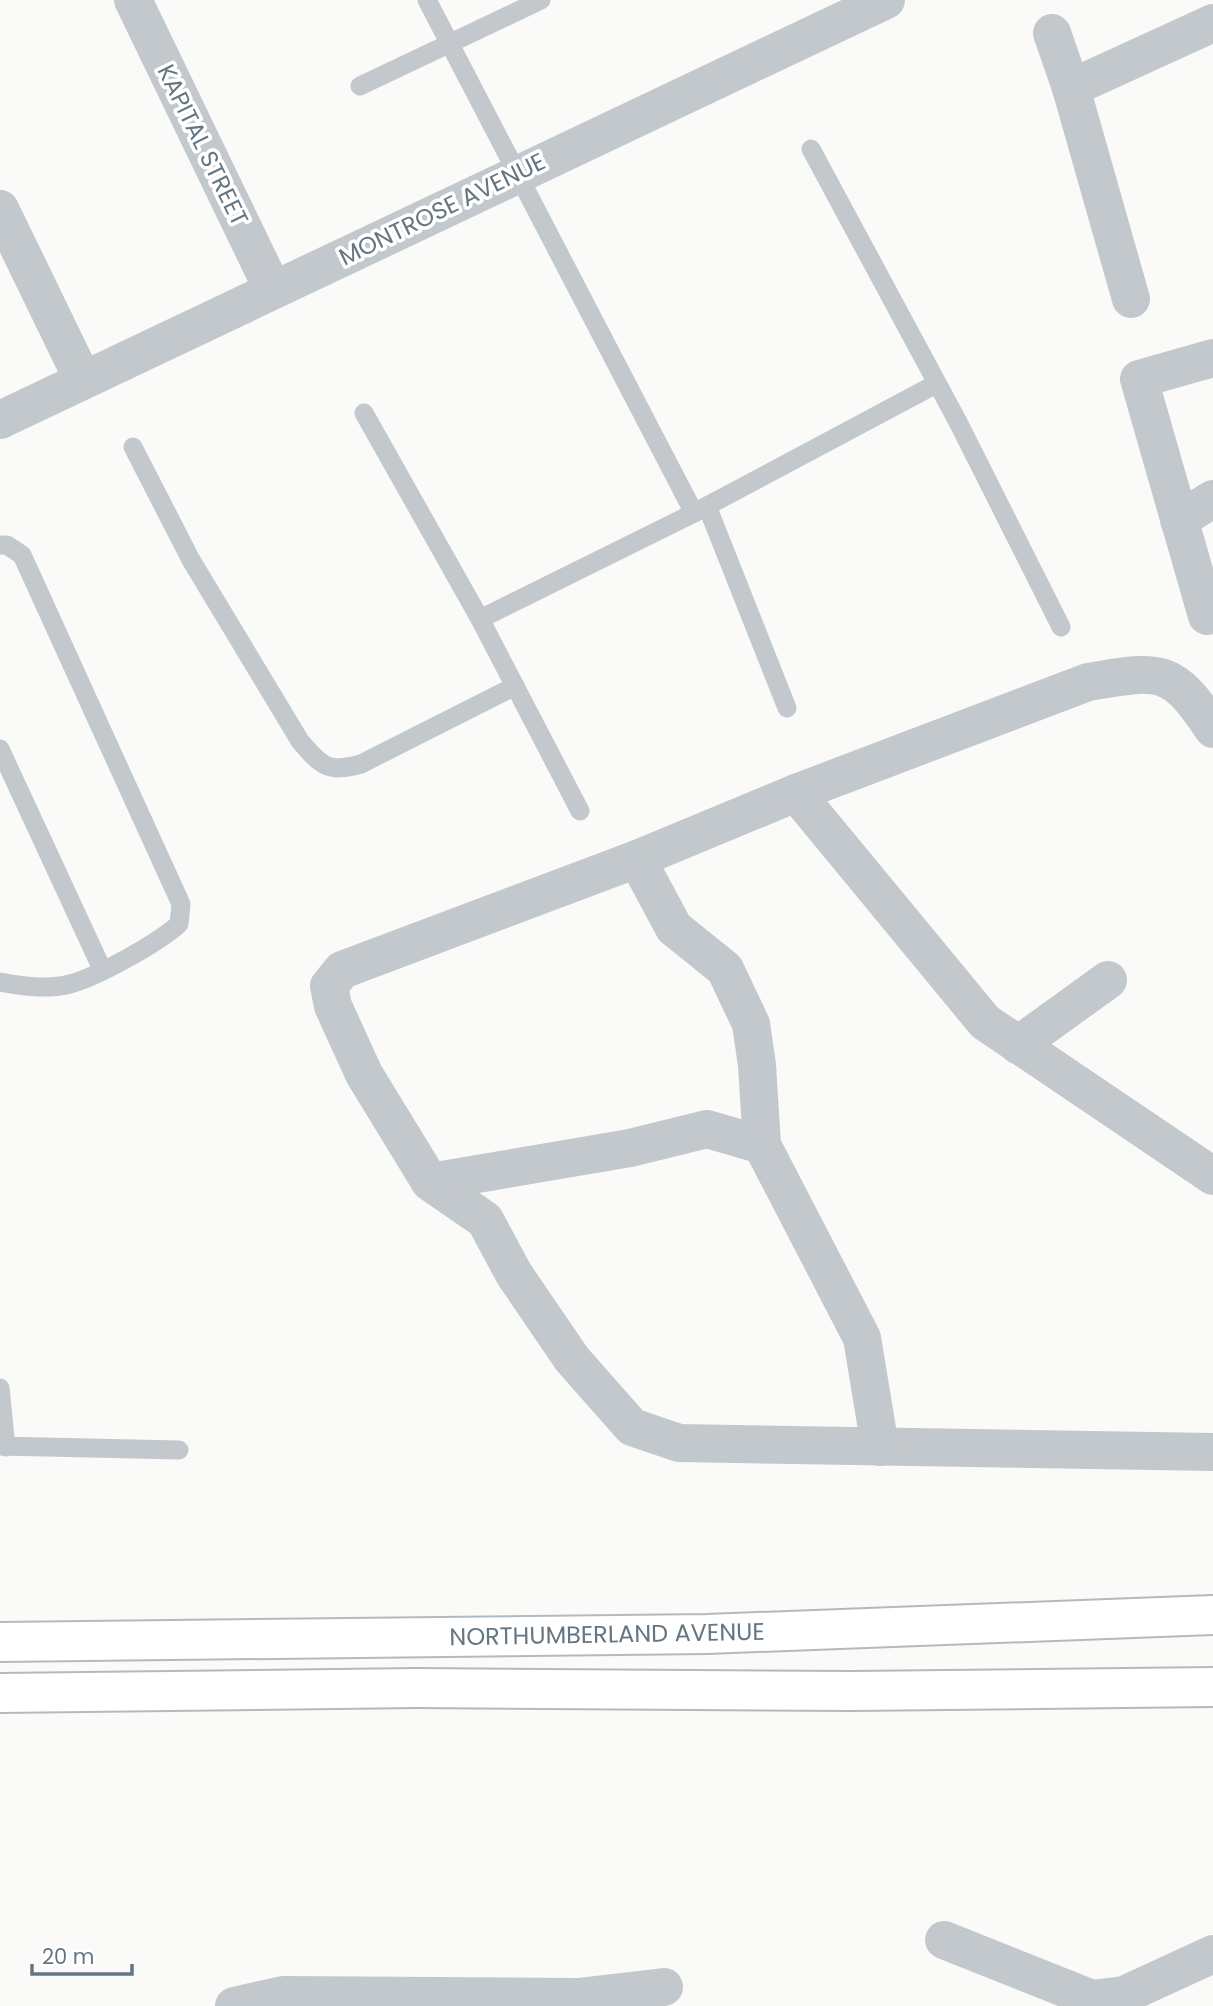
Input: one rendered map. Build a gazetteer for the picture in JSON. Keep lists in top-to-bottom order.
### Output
{
  "streets": {
    "main road": ["NORTHUMBERLAND AVENUE"],
    "street": ["KAPITAL STREET", "MONTROSE AVENUE"]
  },
  "crossings": [
    ["KAPITAL STREET", "MONTROSE AVENUE"]
  ],
  "scale_bar": "20 m"
}
